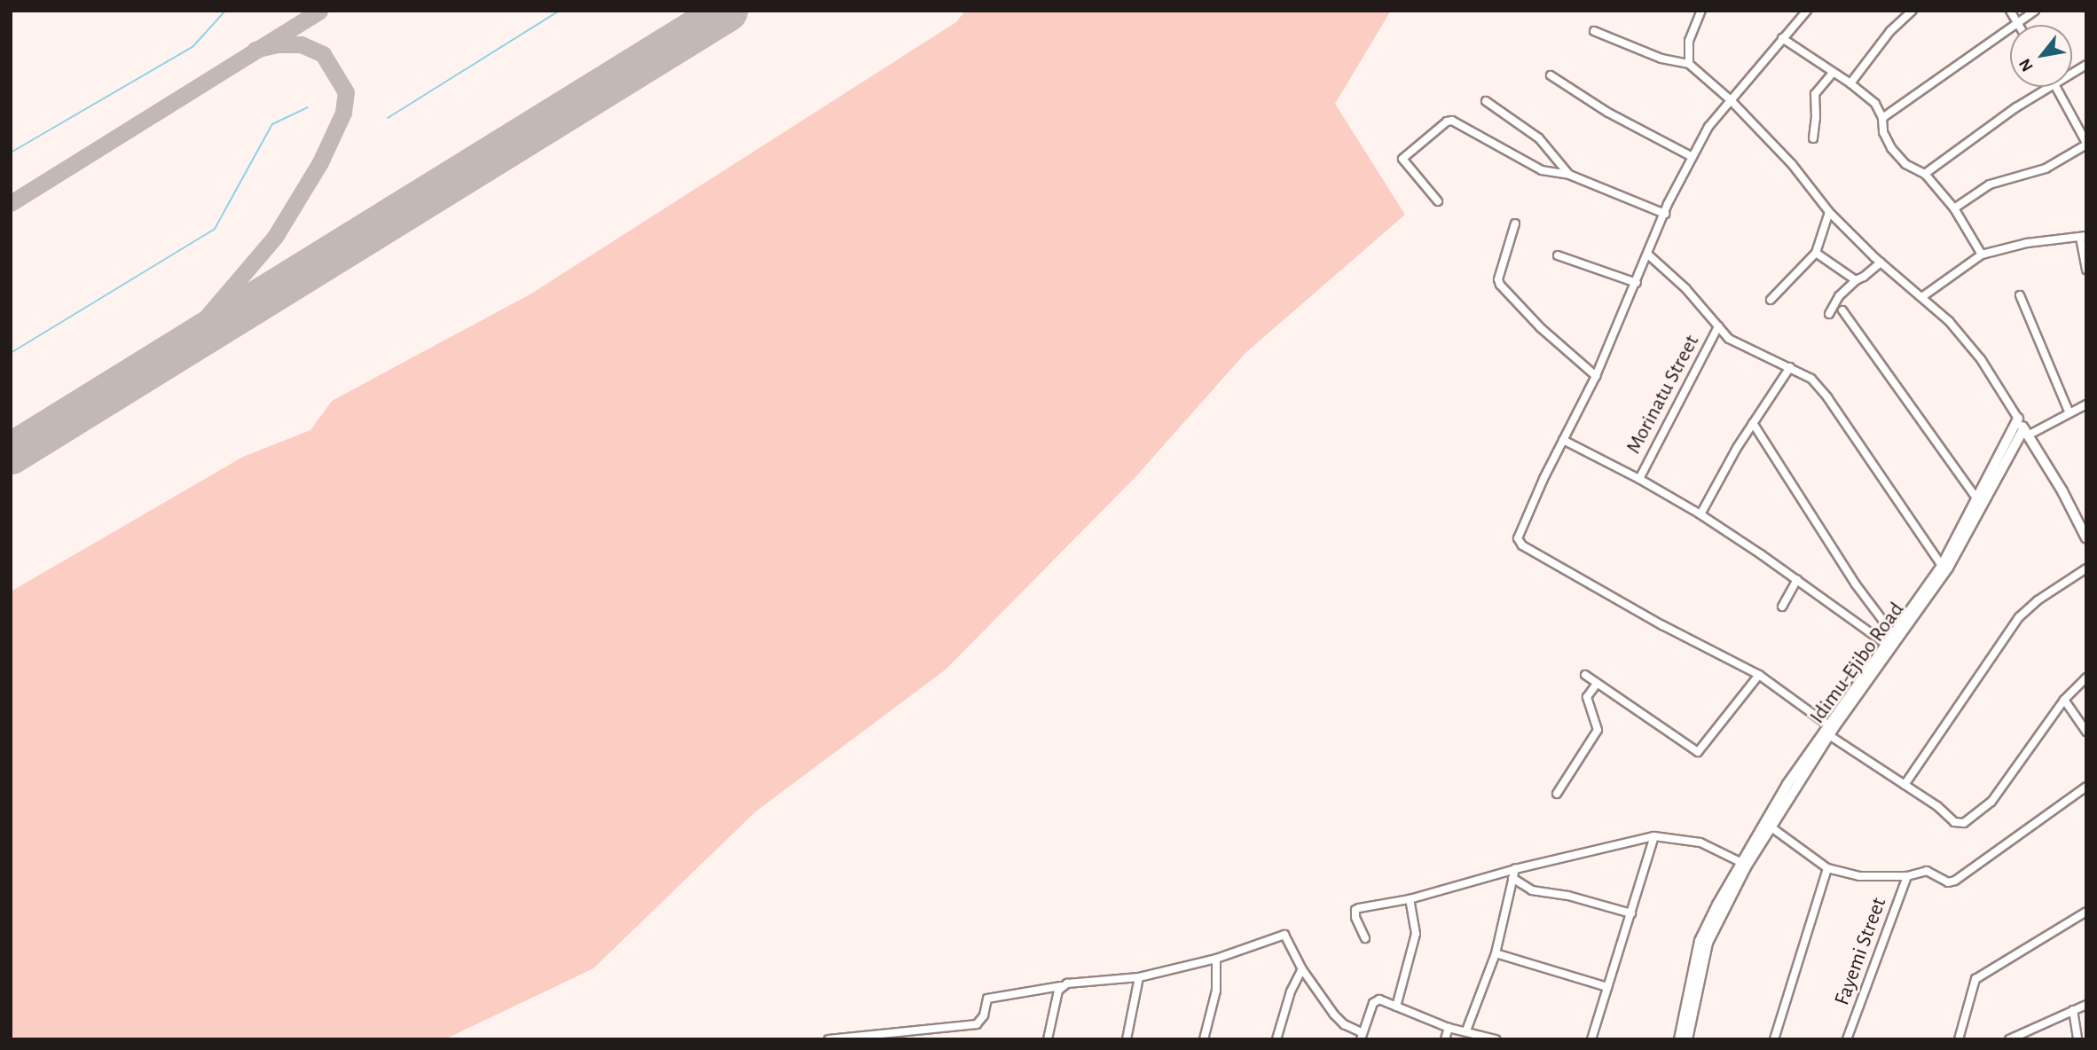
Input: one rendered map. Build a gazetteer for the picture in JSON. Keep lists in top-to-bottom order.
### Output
{
  "streets": {
    "main road": ["Idimu-Ejibo Road"],
    "street": ["Morinatu Street", "Fayemi Street"]
  },
  "north": "bottom left"
}
